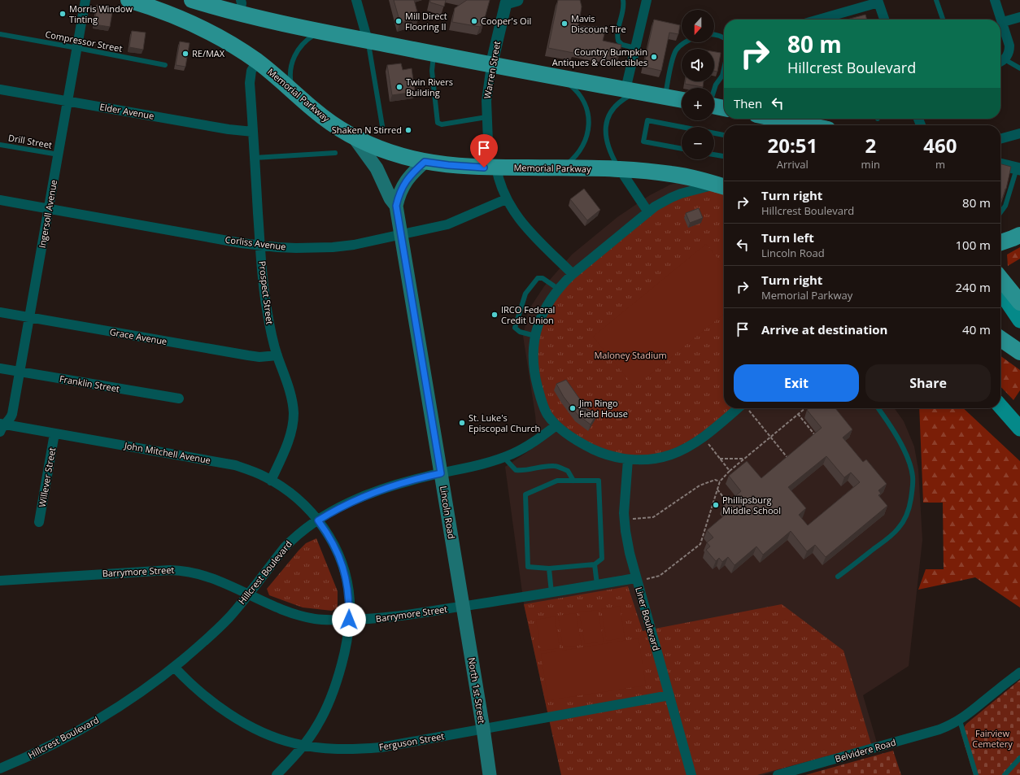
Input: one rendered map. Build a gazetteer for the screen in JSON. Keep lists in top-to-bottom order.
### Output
{
  "streets": {
    "highway": ["Memorial Parkway"],
    "main road": ["Lincoln Road", "North 1st Street"],
    "street": [
      "Warren Street",
      "Elder Avenue",
      "Ingersoll Avenue",
      "Corliss Avenue",
      "Prospect Street",
      "Grace Avenue",
      "Franklin Street",
      "John Mitchell Avenue",
      "Willever Street",
      "Barrymore Street",
      "Hillcrest Boulevard",
      "Liner Boulevard",
      "Ferguson Street",
      "Belvidere Road"
    ],
    "lane": ["Compressor Street", "Drill Street"]
  },
  "crossings": [
    ["Compressor Street", "Ingersoll Avenue"],
    ["Memorial Parkway", "Prospect Street"],
    ["Memorial Parkway", "Lincoln Road"],
    ["Elder Avenue", "Ingersoll Avenue"],
    ["Elder Avenue", "Prospect Street"],
    ["Drill Street", "Ingersoll Avenue"],
    ["Ingersoll Avenue", "Corliss Avenue"],
    ["Ingersoll Avenue", "Grace Avenue"],
    ["Ingersoll Avenue", "Franklin Street"],
    ["Ingersoll Avenue", "John Mitchell Avenue"],
    ["Corliss Avenue", "Prospect Street"],
    ["Corliss Avenue", "Lincoln Road"],
    ["Prospect Street", "Grace Avenue"],
    ["Prospect Street", "John Mitchell Avenue"],
    ["John Mitchell Avenue", "Willever Street"],
    ["John Mitchell Avenue", "Barrymore Street"],
    ["John Mitchell Avenue", "Hillcrest Boulevard"],
    ["John Mitchell Avenue", "Ferguson Street"],
    ["Lincoln Road", "Barrymore Street"],
    ["Lincoln Road", "Hillcrest Boulevard"],
    ["Lincoln Road", "North 1st Street"],
    ["Barrymore Street", "Hillcrest Boulevard"],
    ["Barrymore Street", "Liner Boulevard"],
    ["Barrymore Street", "North 1st Street"],
    ["Hillcrest Boulevard", "Ferguson Street"],
    ["Liner Boulevard", "Ferguson Street"],
    ["North 1st Street", "Ferguson Street"]
  ],
  "parks": ["Maloney Stadium", "Fairview Cemetery"],
  "places": [
    "Morris Window Tinting",
    "Mill Direct Flooring II",
    "Cooper's Oil",
    "Mavis Discount Tire",
    "RE/MAX",
    "Country Bumpkin Antiques & Collectibles",
    "Twin Rivers Building",
    "Shaken N Stirred",
    "IRCO Federal Credit Union",
    "Jim Ringo Field House",
    "St. Luke's Episcopal Church",
    "Phillipsburg Middle School"
  ],
  "north": "bottom",
  "page": {
    "map_buttons": ["+", "−"],
    "turn": ["80 m", "Hillcrest Boulevard"],
    "then": "Then",
    "eta": [
      "20:51",
      "Arrival",
      "2",
      "min",
      "460",
      "m"
    ],
    "list": [
      {
        "name": "Turn right",
        "note": "Hillcrest Boulevard",
        "value": "80 m"
      },
      {
        "name": "Turn left",
        "note": "Lincoln Road",
        "value": "100 m"
      },
      {
        "name": "Turn right",
        "note": "Memorial Parkway",
        "value": "240 m"
      },
      {
        "name": "Arrive at destination",
        "value": "40 m"
      }
    ],
    "buttons": ["Exit", "Share"]
  }
}
